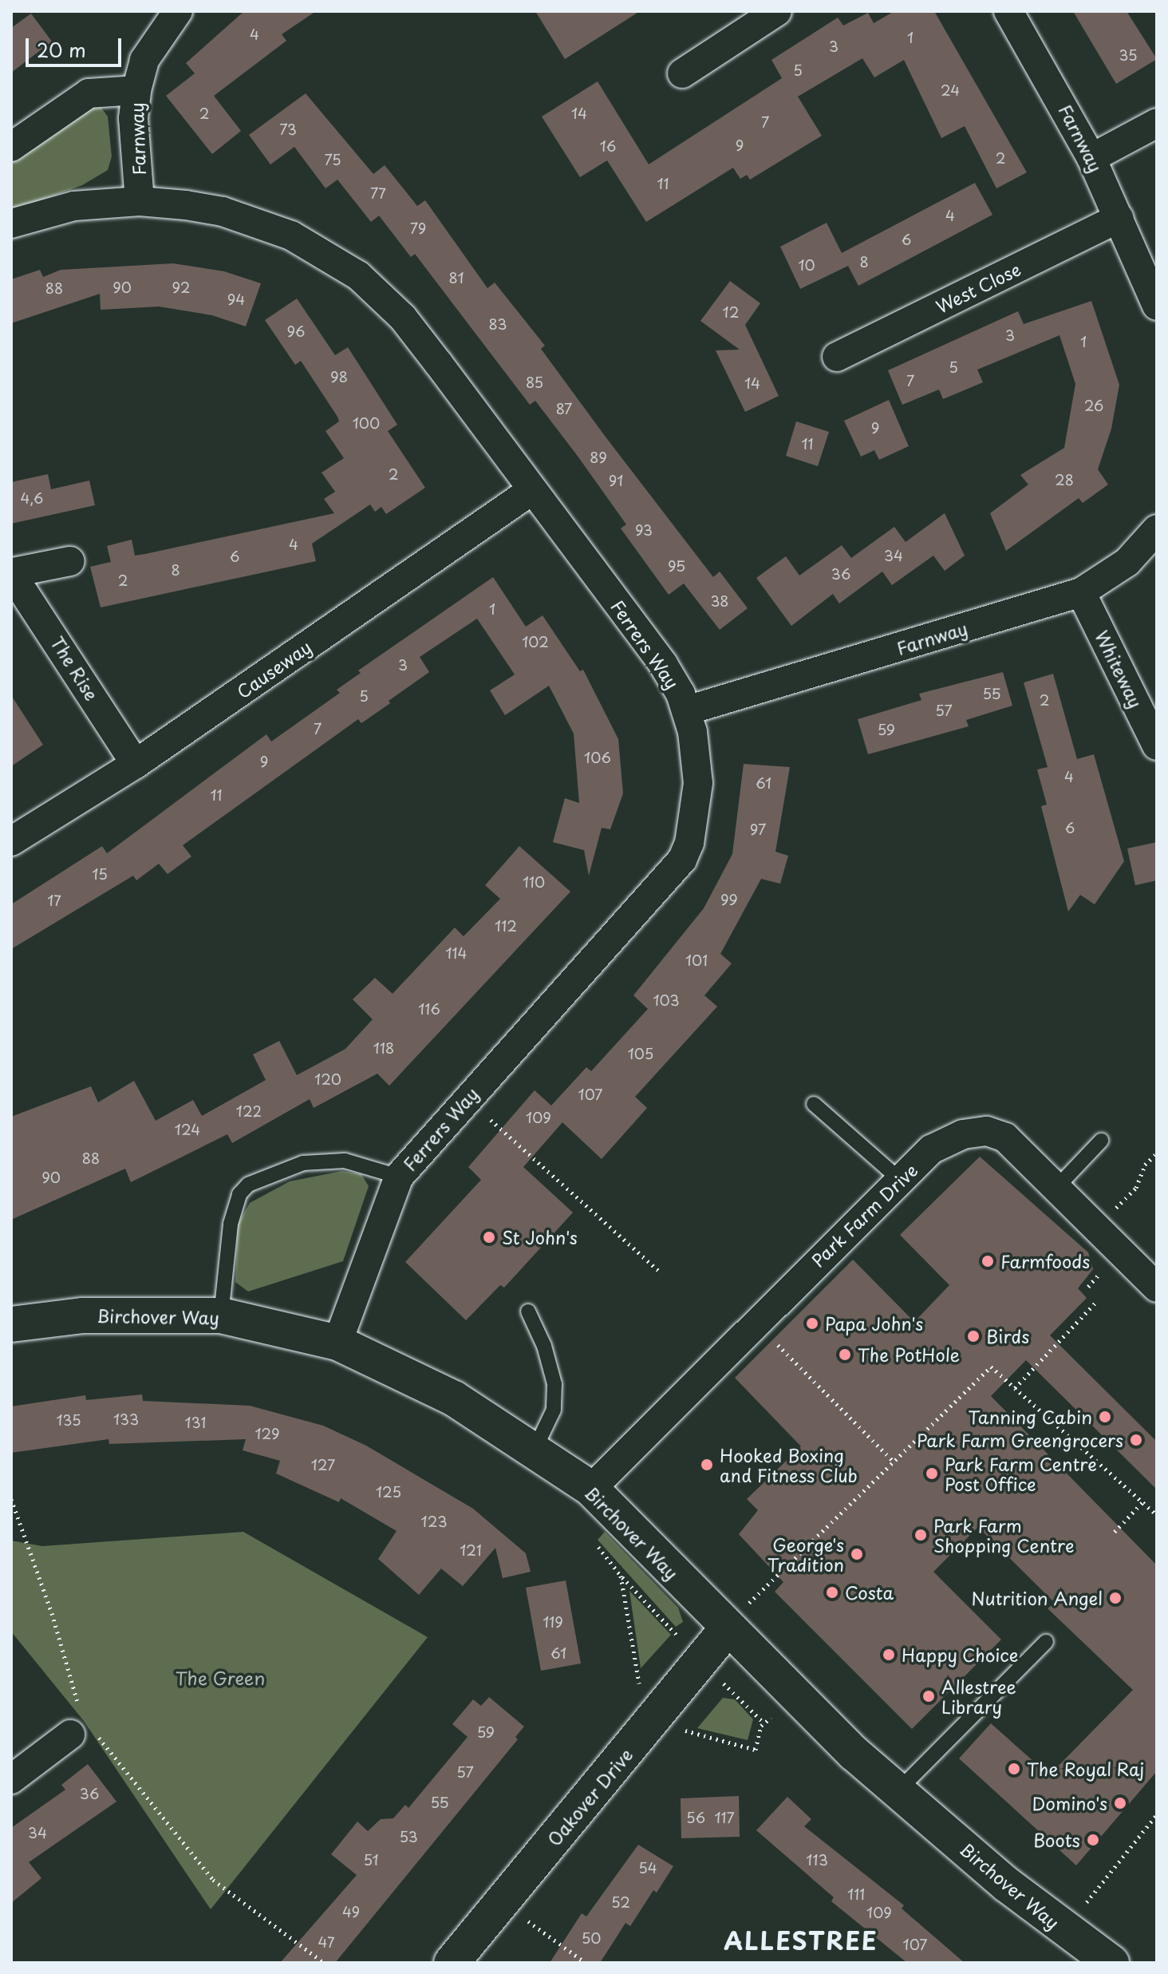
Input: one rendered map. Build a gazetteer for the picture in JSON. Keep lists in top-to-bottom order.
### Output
{
  "streets": {
    "street": [
      "Farnway",
      "West Close",
      "Ferrers Way",
      "The Rise",
      "Causeway",
      "Whiteway",
      "Park Farm Drive",
      "Birchover Way",
      "Oakover Drive"
    ]
  },
  "crossings": [
    ["Farnway", "West Close"],
    ["Farnway", "Ferrers Way"],
    ["Farnway", "Whiteway"],
    ["Ferrers Way", "Causeway"],
    ["Ferrers Way", "Birchover Way"],
    ["The Rise", "Causeway"],
    ["Park Farm Drive", "Birchover Way"],
    ["Birchover Way", "Oakover Drive"]
  ],
  "districts": ["ALLESTREE"],
  "parks": ["The Green"],
  "places": [
    "St John's",
    "Farmfoods",
    "Papa John's",
    "Birds",
    "The PotHole",
    "Tanning Cabin",
    "Park Farm Greengrocers",
    "Hooked Boxing and Fitness Club",
    "Park Farm Centre Post Office",
    "Park Farm Shopping Centre",
    "George's Tradition",
    "Costa",
    "Nutrition Angel",
    "Happy Choice",
    "Allestree Library",
    "The Royal Raj",
    "Domino's",
    "Boots"
  ],
  "house_numbers": [
    "4",
    "1",
    "3",
    "35",
    "5",
    "24",
    "2",
    "14",
    "7",
    "73",
    "9",
    "16",
    "2",
    "75",
    "11",
    "77",
    "4",
    "79",
    "6",
    "8",
    "10",
    "81",
    "90",
    "92",
    "88",
    "94",
    "12",
    "83",
    "96",
    "3",
    "1",
    "5",
    "98",
    "7",
    "85",
    "14",
    "26",
    "87",
    "100",
    "9",
    "11",
    "89",
    "2",
    "28",
    "91",
    "4,6",
    "93",
    "4",
    "34",
    "6",
    "95",
    "8",
    "36",
    "2",
    "38",
    "1",
    "102",
    "3",
    "55",
    "5",
    "2",
    "57",
    "7",
    "59",
    "106",
    "9",
    "4",
    "61",
    "11",
    "6",
    "97",
    "15",
    "110",
    "99",
    "17",
    "112",
    "114",
    "101",
    "103",
    "116",
    "118",
    "105",
    "120",
    "107",
    "122",
    "109",
    "124",
    "88",
    "90",
    "133",
    "135",
    "131",
    "129",
    "127",
    "125",
    "123",
    "121",
    "119",
    "61",
    "59",
    "57",
    "36",
    "55",
    "56",
    "117",
    "34",
    "53",
    "51",
    "113",
    "54",
    "111",
    "52",
    "49",
    "109",
    "50",
    "47",
    "107"
  ],
  "scale_bar": "20 m"
}
